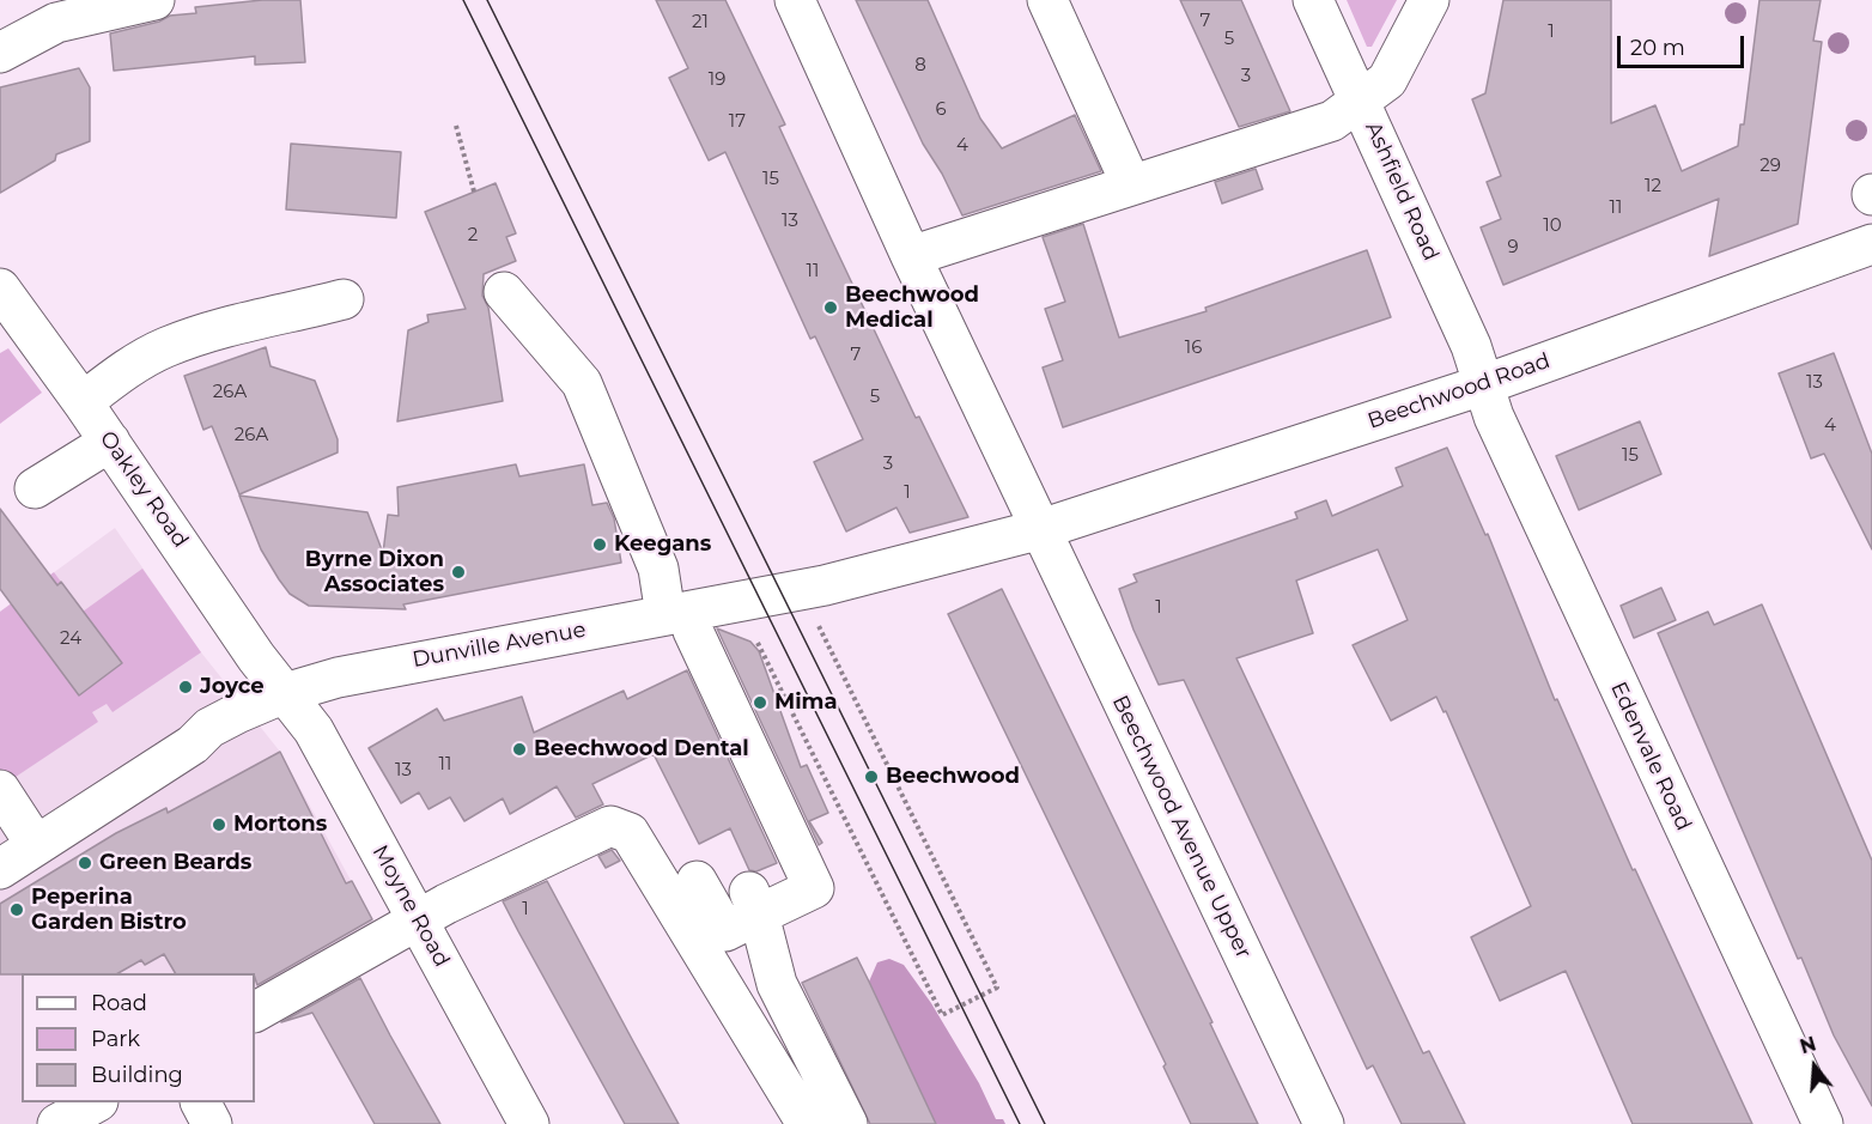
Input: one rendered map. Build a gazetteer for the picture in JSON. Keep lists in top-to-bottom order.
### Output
{
  "streets": {
    "street": [
      "Ashfield Road",
      "Beechwood Road",
      "Oakley Road",
      "Dunville Avenue",
      "Edenvale Road",
      "Beechwood Avenue Upper",
      "Moyne Road"
    ]
  },
  "crossings": [
    ["Ashfield Road", "Beechwood Road"],
    ["Ashfield Road", "Edenvale Road"],
    ["Beechwood Road", "Dunville Avenue"],
    ["Beechwood Road", "Edenvale Road"],
    ["Beechwood Road", "Beechwood Avenue Upper"],
    ["Oakley Road", "Dunville Avenue"],
    ["Oakley Road", "Moyne Road"],
    ["Dunville Avenue", "Beechwood Avenue Upper"],
    ["Dunville Avenue", "Moyne Road"]
  ],
  "places": [
    "Beechwood Medical",
    "Keegans",
    "Byrne Dixon Associates",
    "Joyce",
    "Mima",
    "Beechwood Dental",
    "Beechwood",
    "Mortons",
    "Green Beards",
    "Peperina Garden Bistro"
  ],
  "house_numbers": [
    "7",
    "21",
    "1",
    "5",
    "8",
    "3",
    "19",
    "6",
    "17",
    "4",
    "29",
    "15",
    "12",
    "11",
    "13",
    "10",
    "2",
    "9",
    "11",
    "16",
    "7",
    "13",
    "26A",
    "5",
    "4",
    "26A",
    "15",
    "3",
    "1",
    "1",
    "24",
    "11",
    "13",
    "1"
  ],
  "legend": ["Road", "Park", "Building"],
  "scale_bar": "20 m",
  "north": "top"
}
